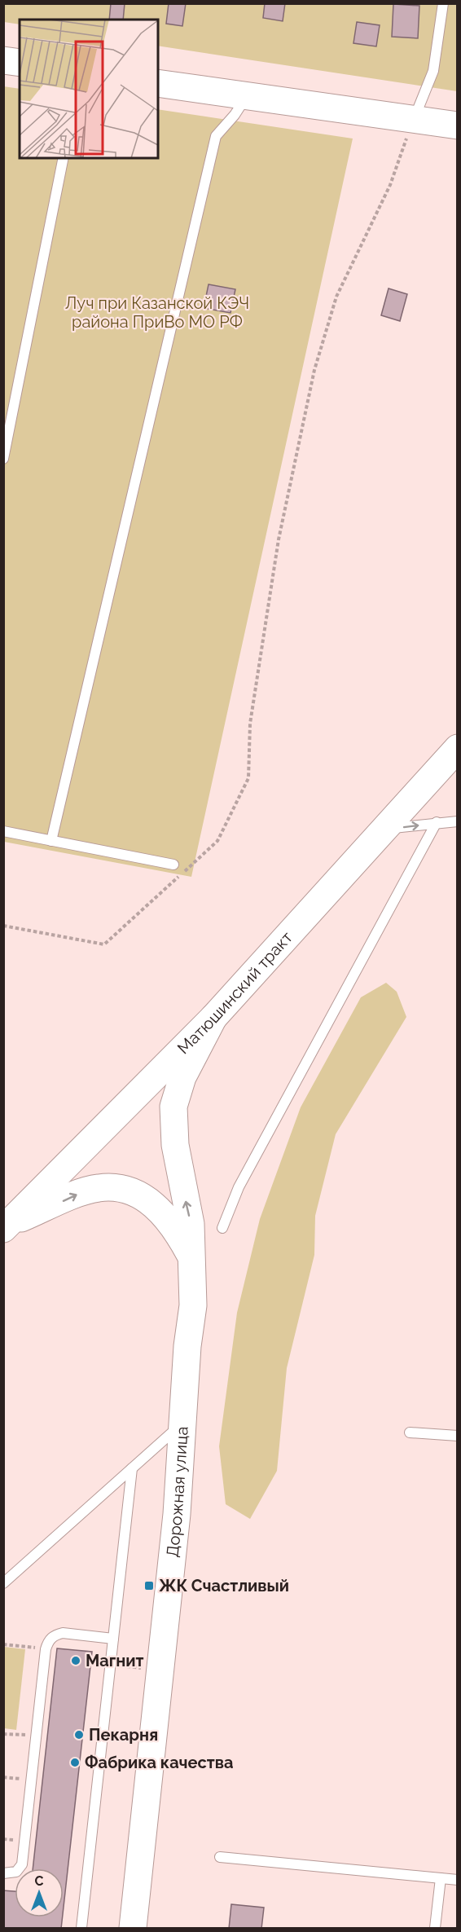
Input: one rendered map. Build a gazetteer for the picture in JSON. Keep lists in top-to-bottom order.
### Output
{
  "streets": {
    "street": ["Матюшинский тракт", "Дорожная улица"]
  },
  "crossings": [
    ["Матюшинский тракт", "Дорожная улица"]
  ],
  "parks": ["Луч при Казанской КЭЧ района ПриВо МО РФ"],
  "places": {
    "transit": ["ЖК Счастливый"],
    "other": ["Магнит", "Пекарня", "Фабрика качества"]
  },
  "north": "top"
}
